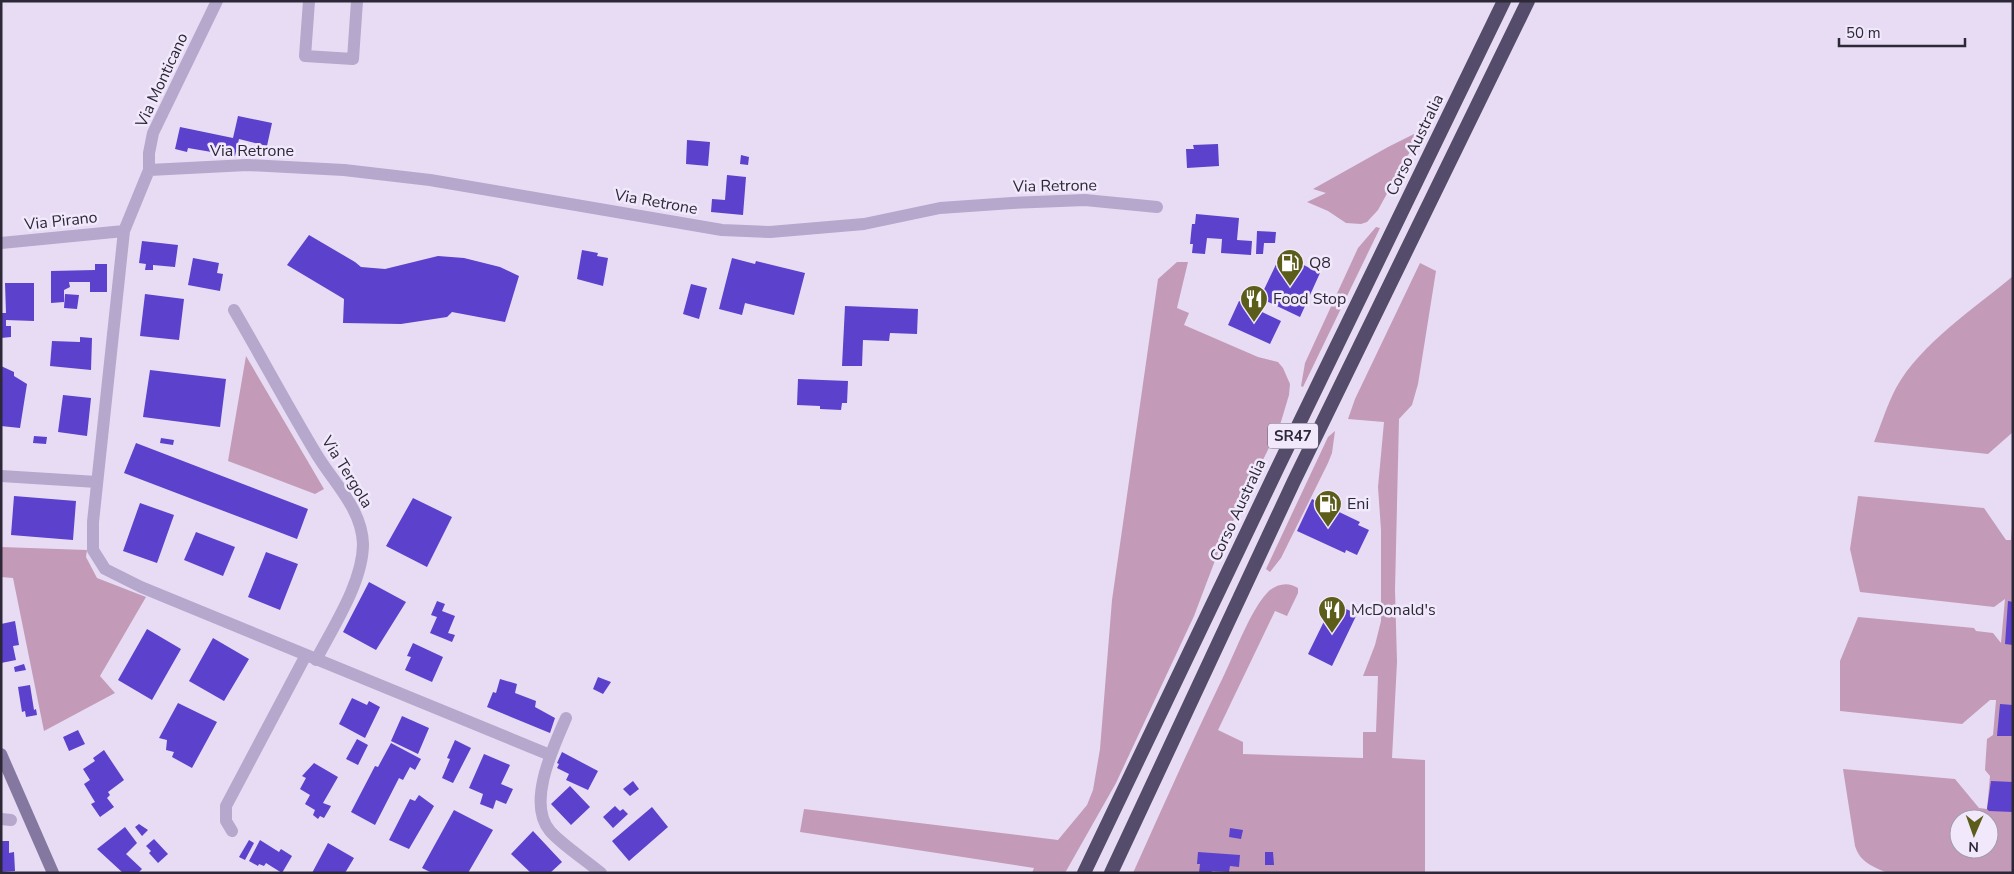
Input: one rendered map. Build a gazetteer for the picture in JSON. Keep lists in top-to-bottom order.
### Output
{
  "streets": {
    "highway": ["Corso Australia", "SR47"],
    "street": [
      "Via Monticano",
      "Via Retrone",
      "Via Pirano",
      "Via Tergola"
    ]
  },
  "crossings": [
    ["Via Monticano", "Via Retrone"],
    ["Via Monticano", "Via Pirano"]
  ],
  "places": {
    "fuel station": ["Q8", "Eni"],
    "restaurant": ["Food Stop", "McDonald's"]
  },
  "scale_bar": "50 m",
  "north": "bottom"
}
